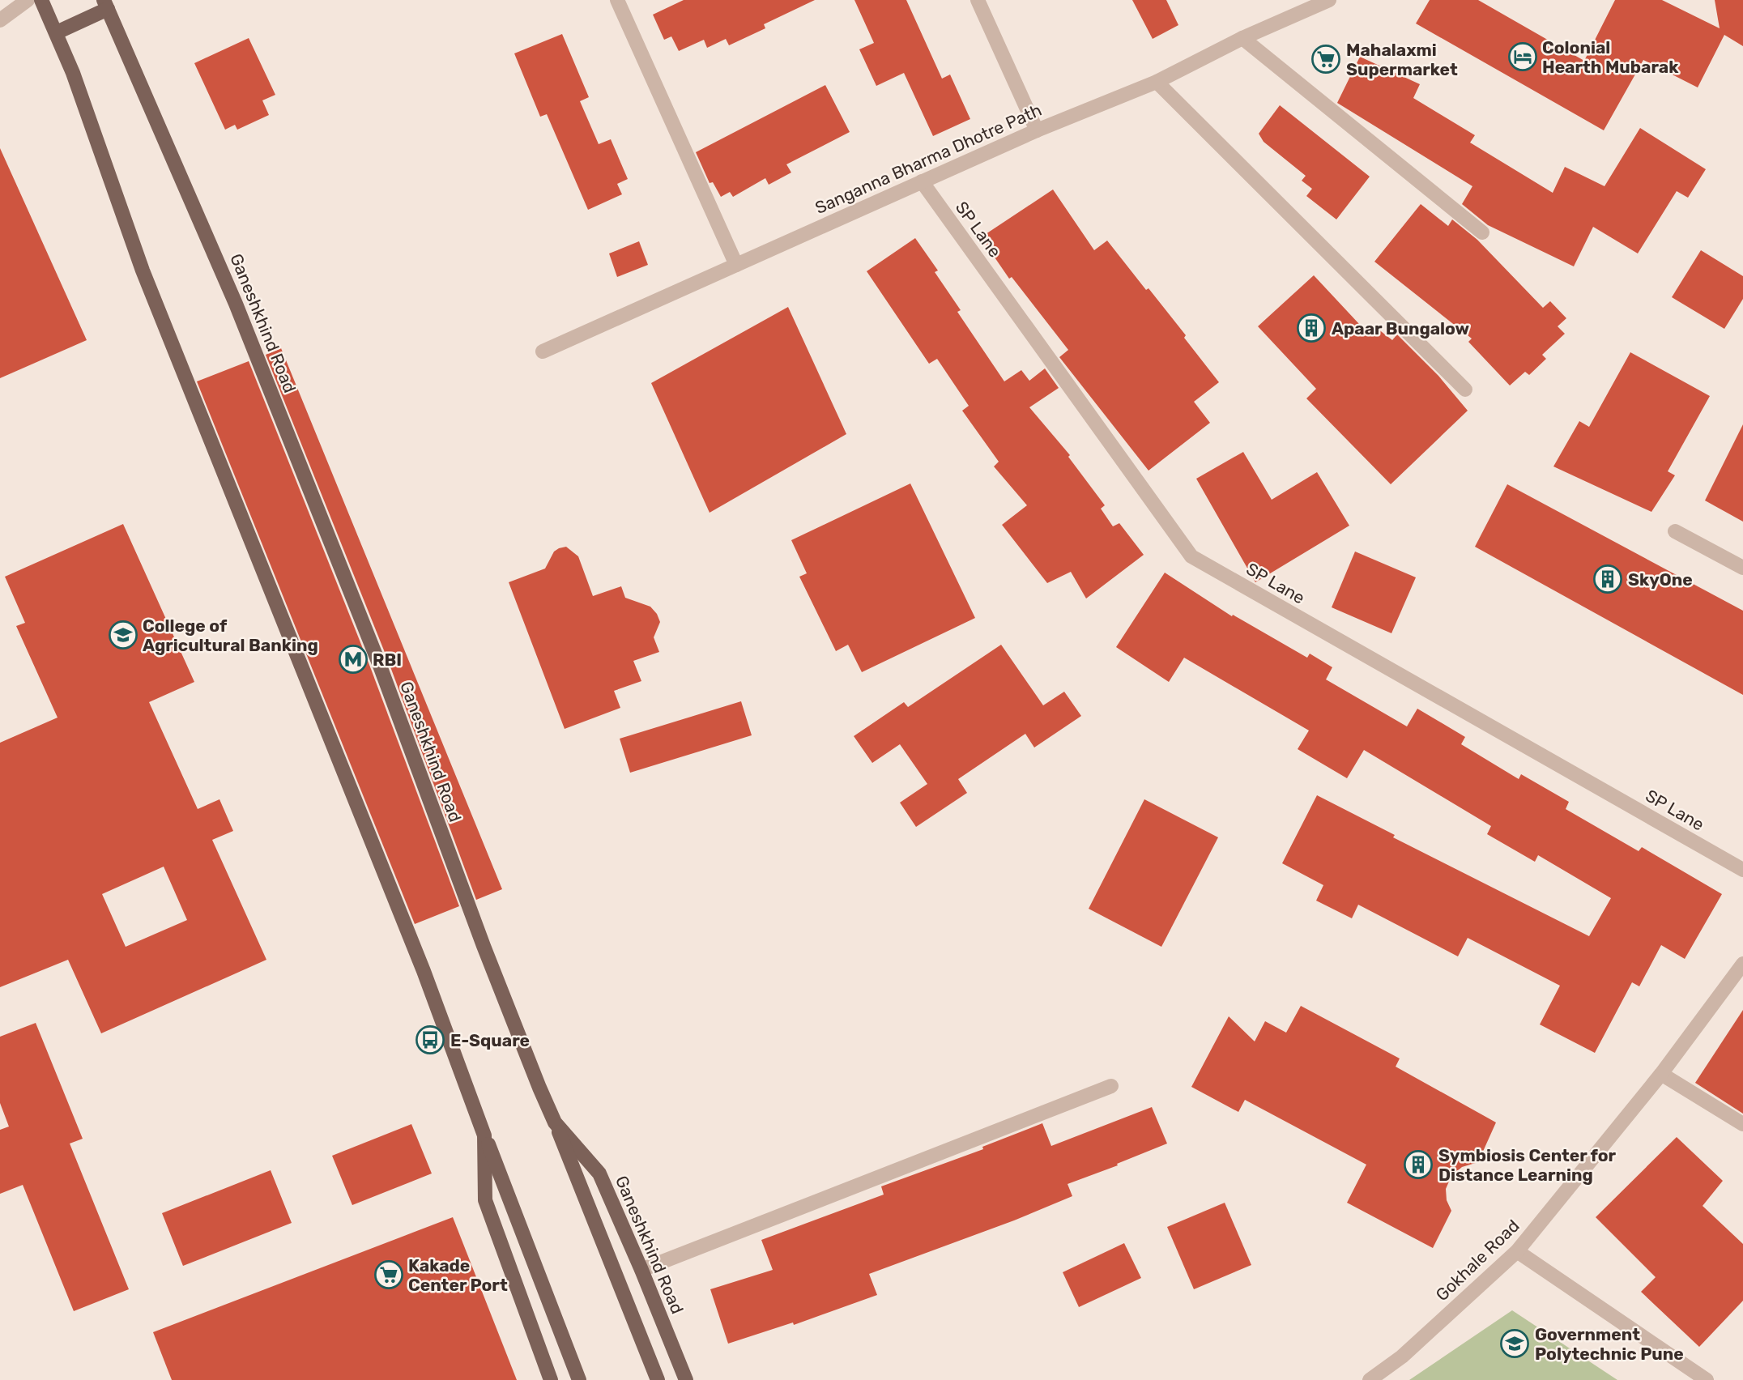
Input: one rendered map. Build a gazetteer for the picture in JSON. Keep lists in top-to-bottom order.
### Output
{
  "streets": {
    "main road": ["Ganeshkhind Road"],
    "street": ["Sanganna Bharma Dhotre Path", "SP Lane", "Gokhale Road"]
  },
  "crossings": [
    ["Sanganna Bharma Dhotre Path", "SP Lane"]
  ],
  "places": {
    "hotel": ["Colonial Hearth Mubarak"],
    "supermarket": ["Mahalaxmi Supermarket", "Kakade Center Port"],
    "building": ["Apaar Bungalow", "SkyOne", "Symbiosis Center for Distance Learning"],
    "school or university": ["College of Agricultural Banking", "Government Polytechnic Pune"],
    "metro station": ["RBI"],
    "bus stop": ["E-Square"]
  }
}
